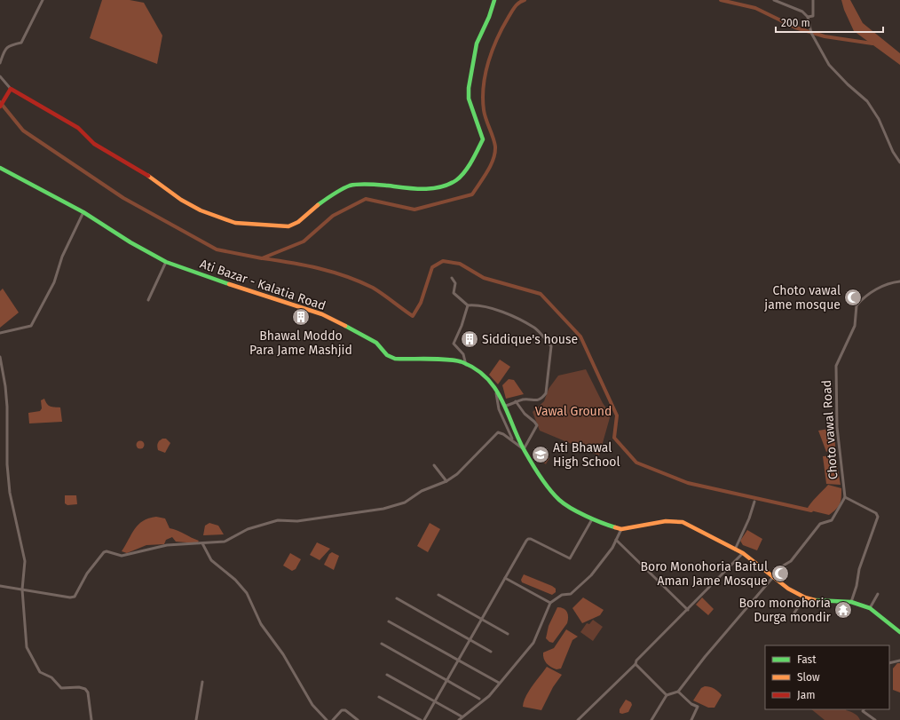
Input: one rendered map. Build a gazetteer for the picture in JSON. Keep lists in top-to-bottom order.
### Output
{
  "streets": {
    "main road": ["Ati Bazar - Kalatia Road"],
    "street": ["Choto vawal Road"]
  },
  "parks": ["Vawal Ground"],
  "places": {
    "mosque": ["Choto vawal jame mosque", "Boro Monohoria Baitul Aman Jame Mosque"],
    "building": ["Bhawal Moddo Para Jame Mashjid", "Siddique's house"],
    "school or university": ["Ati Bhawal High School"],
    "temple": ["Boro monohoria Durga mondir"]
  },
  "legend": ["Fast", "Slow", "Jam"],
  "scale_bar": "200 m"
}
